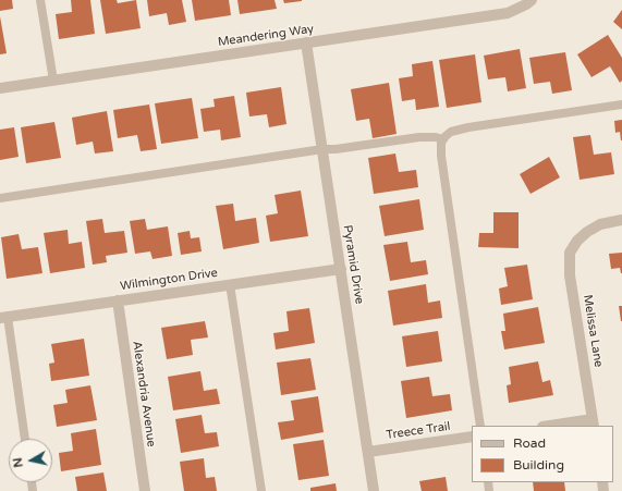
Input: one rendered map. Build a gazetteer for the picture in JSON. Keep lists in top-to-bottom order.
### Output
{
  "streets": {
    "street": [
      "Meandering Way",
      "Pyramid Drive",
      "Wilmington Drive",
      "Melissa Lane",
      "Alexandria Avenue",
      "Treece Trail"
    ]
  },
  "crossings": [
    ["Meandering Way", "Pyramid Drive"],
    ["Pyramid Drive", "Wilmington Drive"],
    ["Pyramid Drive", "Treece Trail"],
    ["Wilmington Drive", "Alexandria Avenue"]
  ],
  "legend": ["Road", "Building"],
  "north": "left"
}
